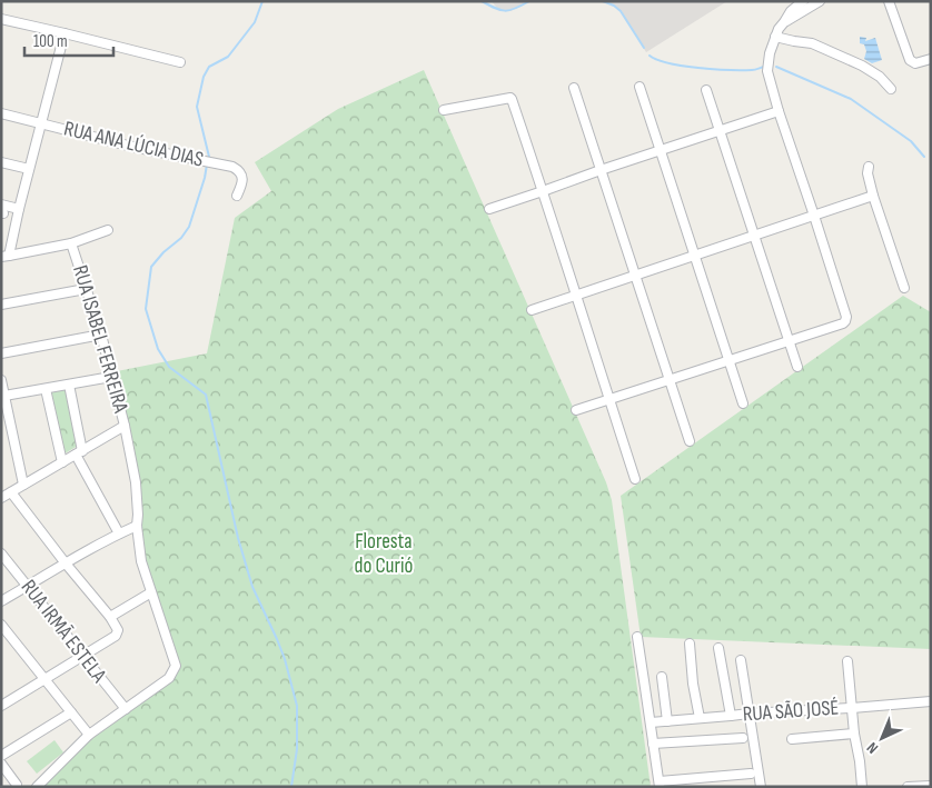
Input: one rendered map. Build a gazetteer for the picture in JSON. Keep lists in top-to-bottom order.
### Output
{
  "streets": {
    "street": [
      "RUA ANA LÚCIA DIAS",
      "RUA ISABEL FERREIRA",
      "RUA IRMÃ ESTELA",
      "RUA SÃO JOSÉ"
    ]
  },
  "parks": ["Floresta do Curió"],
  "scale_bar": "100 m",
  "north": "bottom left"
}
